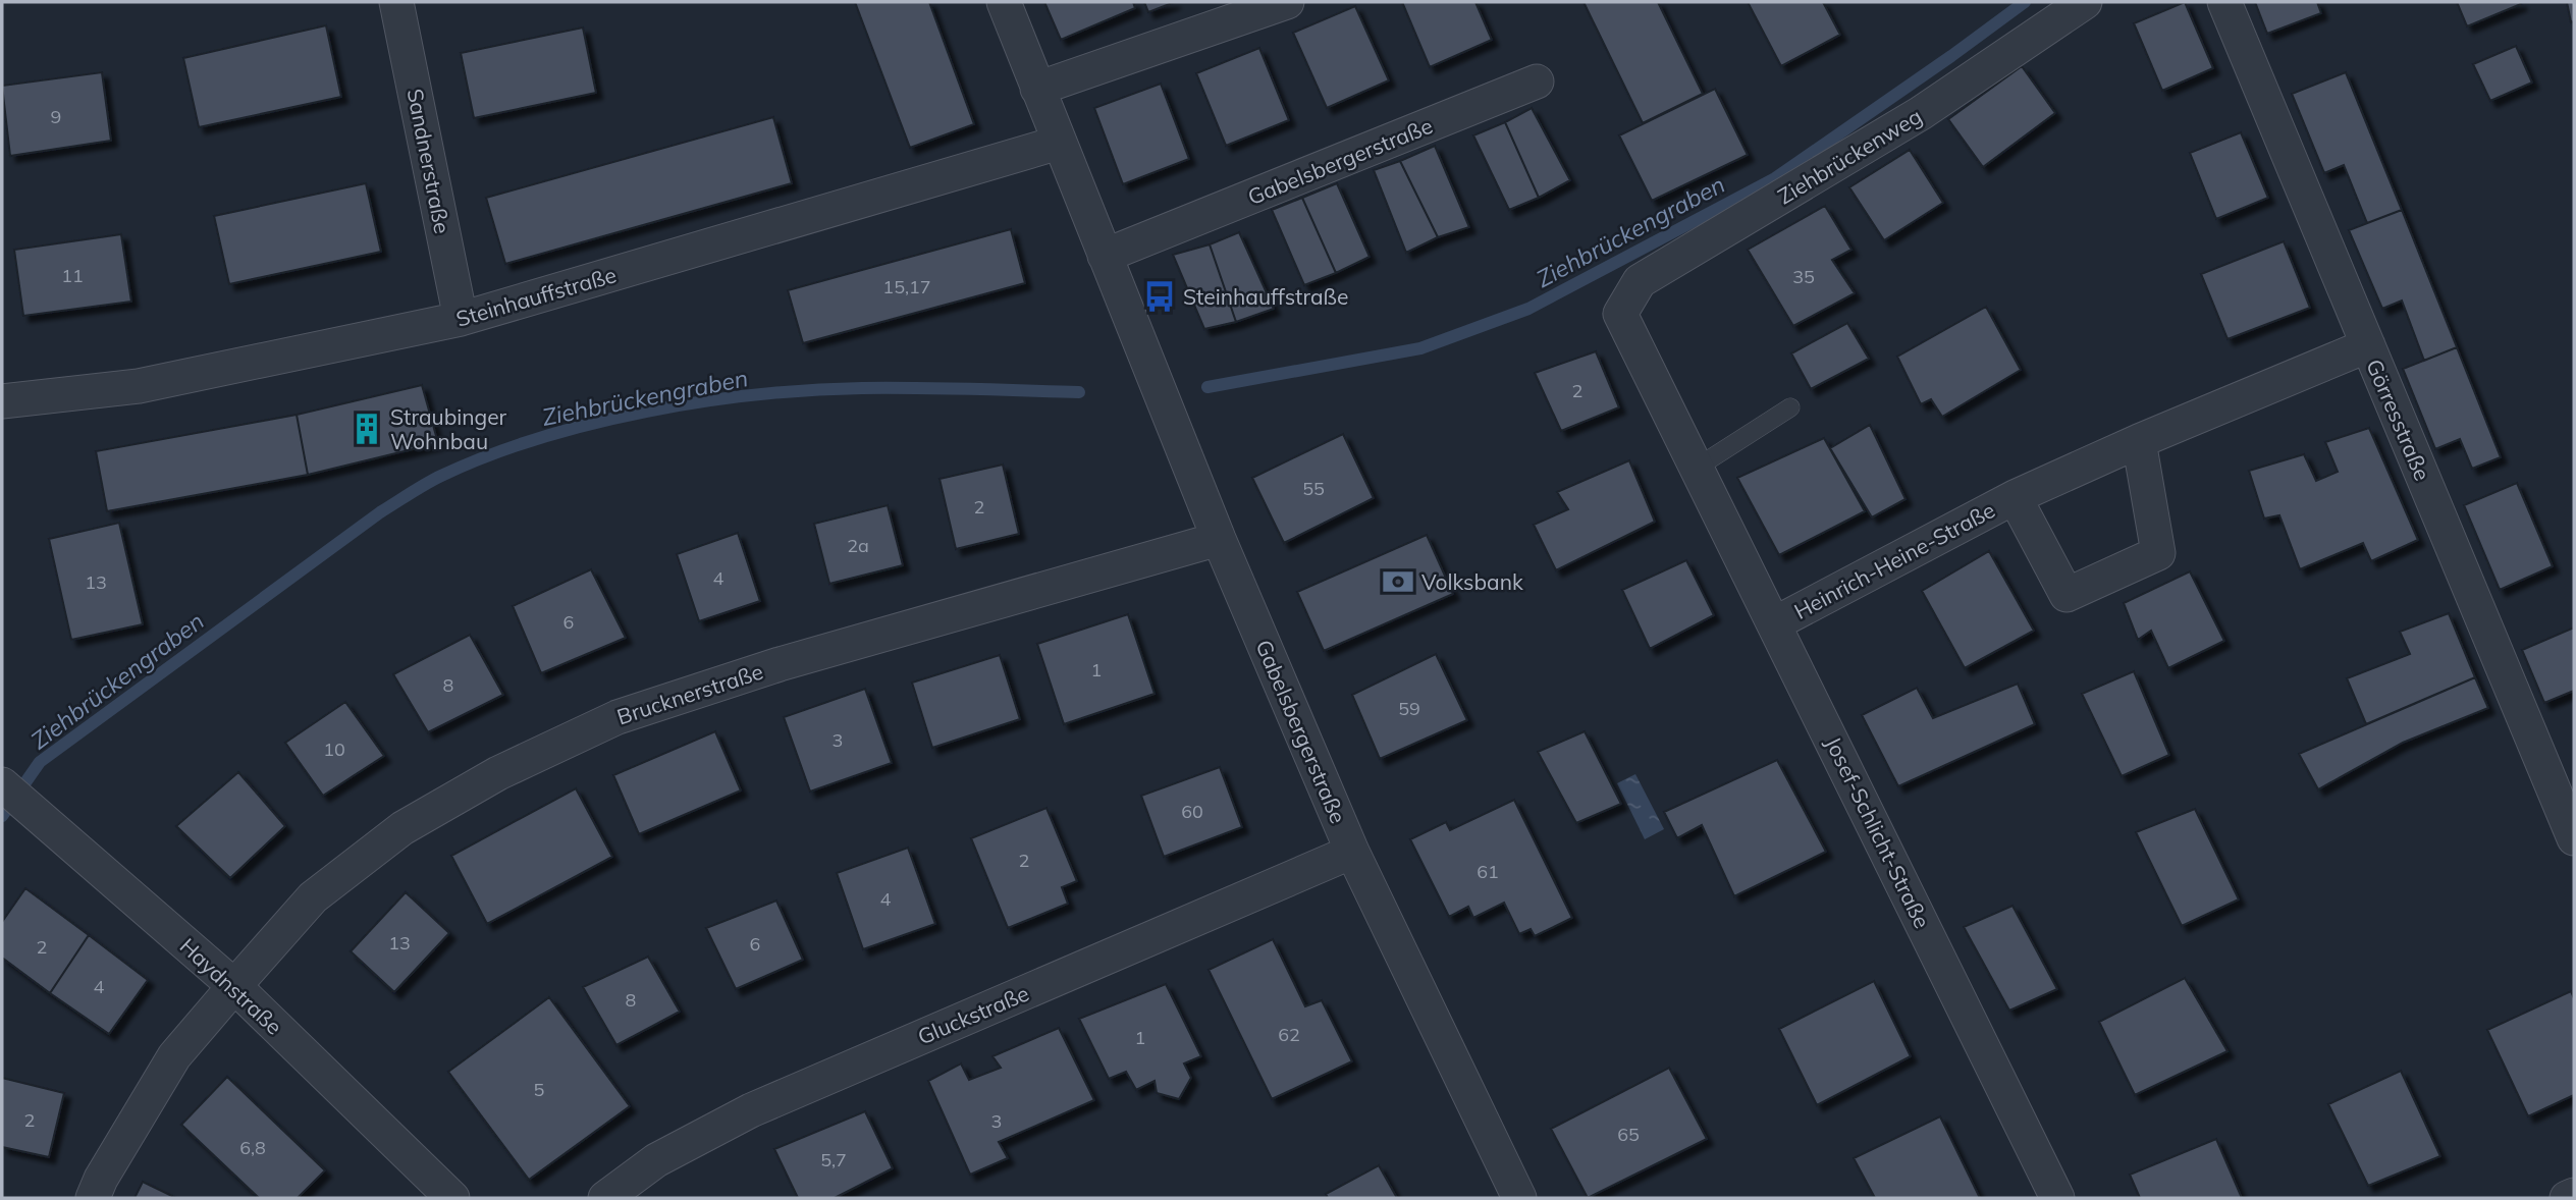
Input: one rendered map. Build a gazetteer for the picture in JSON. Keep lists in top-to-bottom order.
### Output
{
  "streets": {
    "street": [
      "Ziehbrückenweg",
      "Sandnerstraße",
      "Gabelsbergerstraße",
      "Steinhauffstraße",
      "Görresstraße",
      "Heinrich-Heine-Straße",
      "Brucknerstraße",
      "Josef-Schlicht-Straße",
      "Haydnstraße",
      "Gluckstraße"
    ]
  },
  "crossings": [
    ["Ziehbrückenweg", "Josef-Schlicht-Straße"],
    ["Sandnerstraße", "Steinhauffstraße"],
    ["Gabelsbergerstraße", "Steinhauffstraße"],
    ["Gabelsbergerstraße", "Brucknerstraße"],
    ["Gabelsbergerstraße", "Gluckstraße"],
    ["Görresstraße", "Heinrich-Heine-Straße"],
    ["Heinrich-Heine-Straße", "Josef-Schlicht-Straße"],
    ["Brucknerstraße", "Haydnstraße"]
  ],
  "water": ["Ziehbrückengraben"],
  "places": {
    "bus stop": ["Steinhauffstraße"],
    "building": ["Straubinger Wohnbau"],
    "bank": ["Volksbank"]
  },
  "house_numbers": [
    "9",
    "11",
    "35",
    "15,17",
    "2",
    "55",
    "2",
    "2a",
    "4",
    "13",
    "6",
    "1",
    "8",
    "59",
    "3",
    "10",
    "60",
    "2",
    "61",
    "4",
    "13",
    "6",
    "2",
    "4",
    "8",
    "62",
    "1",
    "5",
    "2",
    "3",
    "65",
    "6,8",
    "5,7"
  ]
}
